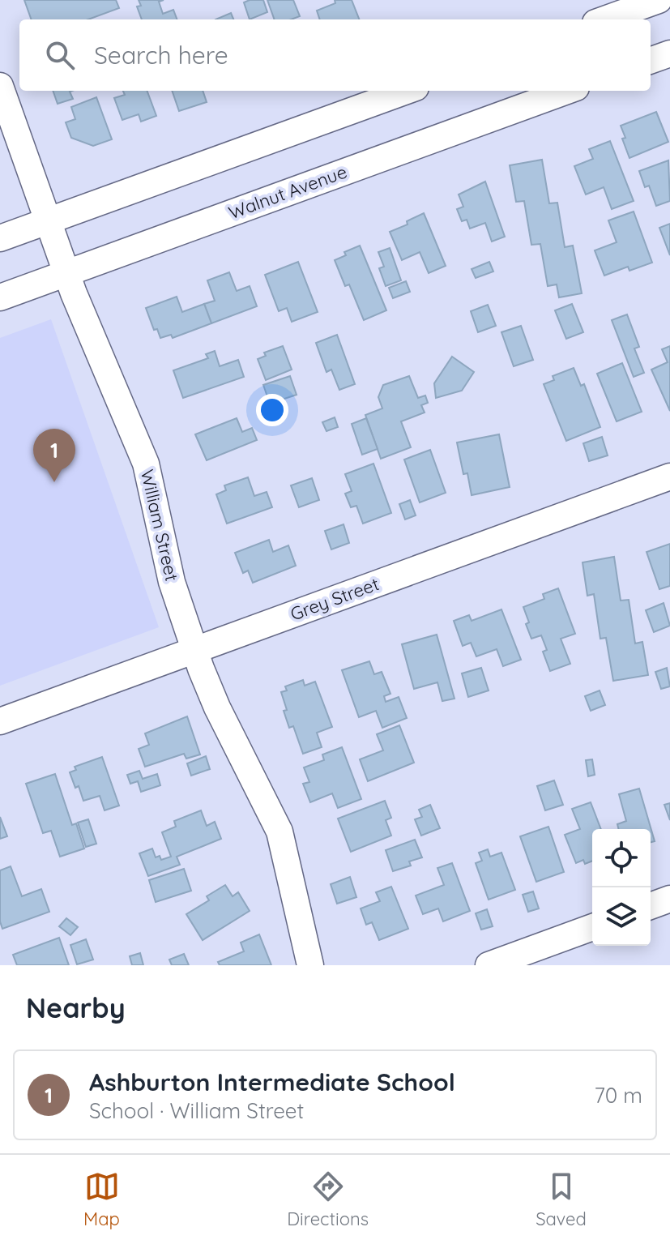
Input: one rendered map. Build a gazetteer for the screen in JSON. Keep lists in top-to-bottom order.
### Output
{
  "streets": {
    "street": ["Walnut Avenue", "William Street", "Grey Street"]
  },
  "crossings": [
    ["Walnut Avenue", "William Street"],
    ["William Street", "Grey Street"]
  ],
  "page": {
    "search": "Search here",
    "pins": "1",
    "heading": "Nearby",
    "list": [
      {
        "mark": "1",
        "name": "Ashburton Intermediate School",
        "note": "School · William Street",
        "value": "70 m"
      }
    ],
    "nav": ["Map", "Directions", "Saved"]
  }
}
